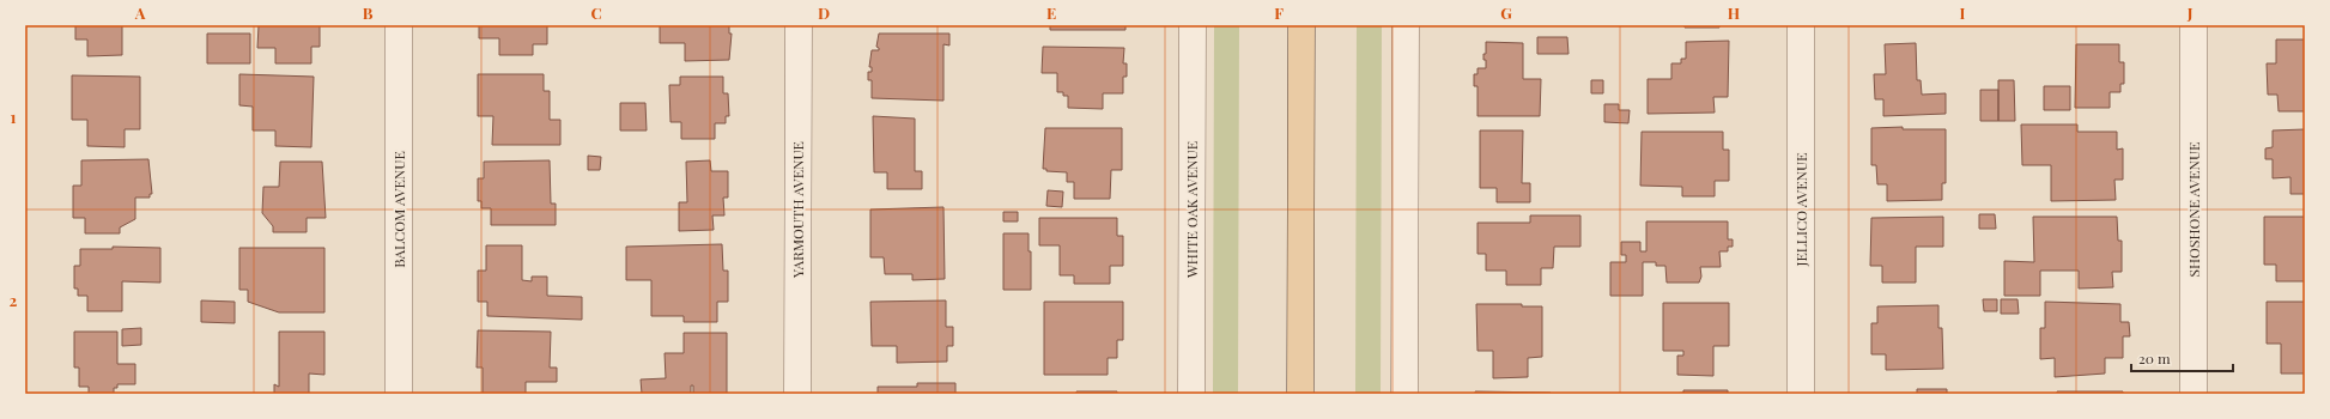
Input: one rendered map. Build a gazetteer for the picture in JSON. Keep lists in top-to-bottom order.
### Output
{
  "streets": {
    "street": [
      "BALCOM AVENUE",
      "YARMOUTH AVENUE",
      "WHITE OAK AVENUE",
      "JELLICO AVENUE",
      "SHOSHONE AVENUE"
    ]
  },
  "scale_bar": "20 m",
  "grid": {
    "columns": [
      "A",
      "B",
      "C",
      "D",
      "E",
      "F",
      "G",
      "H",
      "I",
      "J"
    ],
    "rows": ["1", "2"]
  }
}
